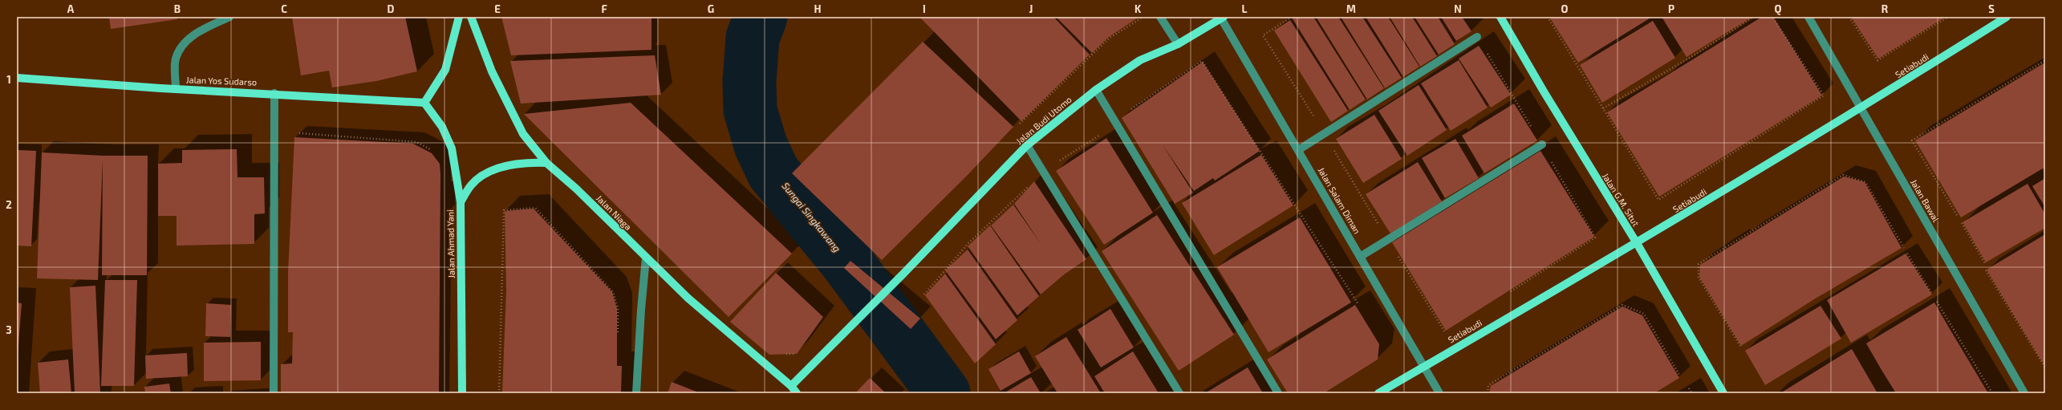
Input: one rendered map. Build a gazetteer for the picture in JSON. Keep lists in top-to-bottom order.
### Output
{
  "streets": {
    "main road": [
      "Setiabudi",
      "Jalan Yos Sudarso",
      "Jalan Budi Utomo",
      "Jalan G.M. Situt",
      "Jalan Niaga",
      "Jalan Ahmad Yani"
    ],
    "street": ["Jalan Salam Diman", "Jalan Bawal"]
  },
  "crossings": [
    ["Setiabudi", "Jalan G.M. Situt"],
    ["Setiabudi", "Jalan Salam Diman"],
    ["Setiabudi", "Jalan Bawal"],
    ["Jalan Yos Sudarso", "Jalan Ahmad Yani"],
    ["Jalan Budi Utomo", "Jalan Salam Diman"],
    ["Jalan Budi Utomo", "Jalan Niaga"]
  ],
  "water": ["Sungai Singkawang"],
  "grid": {
    "columns": [
      "A",
      "B",
      "C",
      "D",
      "E",
      "F",
      "G",
      "H",
      "I",
      "J",
      "K",
      "L",
      "M",
      "N",
      "O",
      "P",
      "Q",
      "R",
      "S"
    ],
    "rows": ["1", "2", "3"]
  }
}
